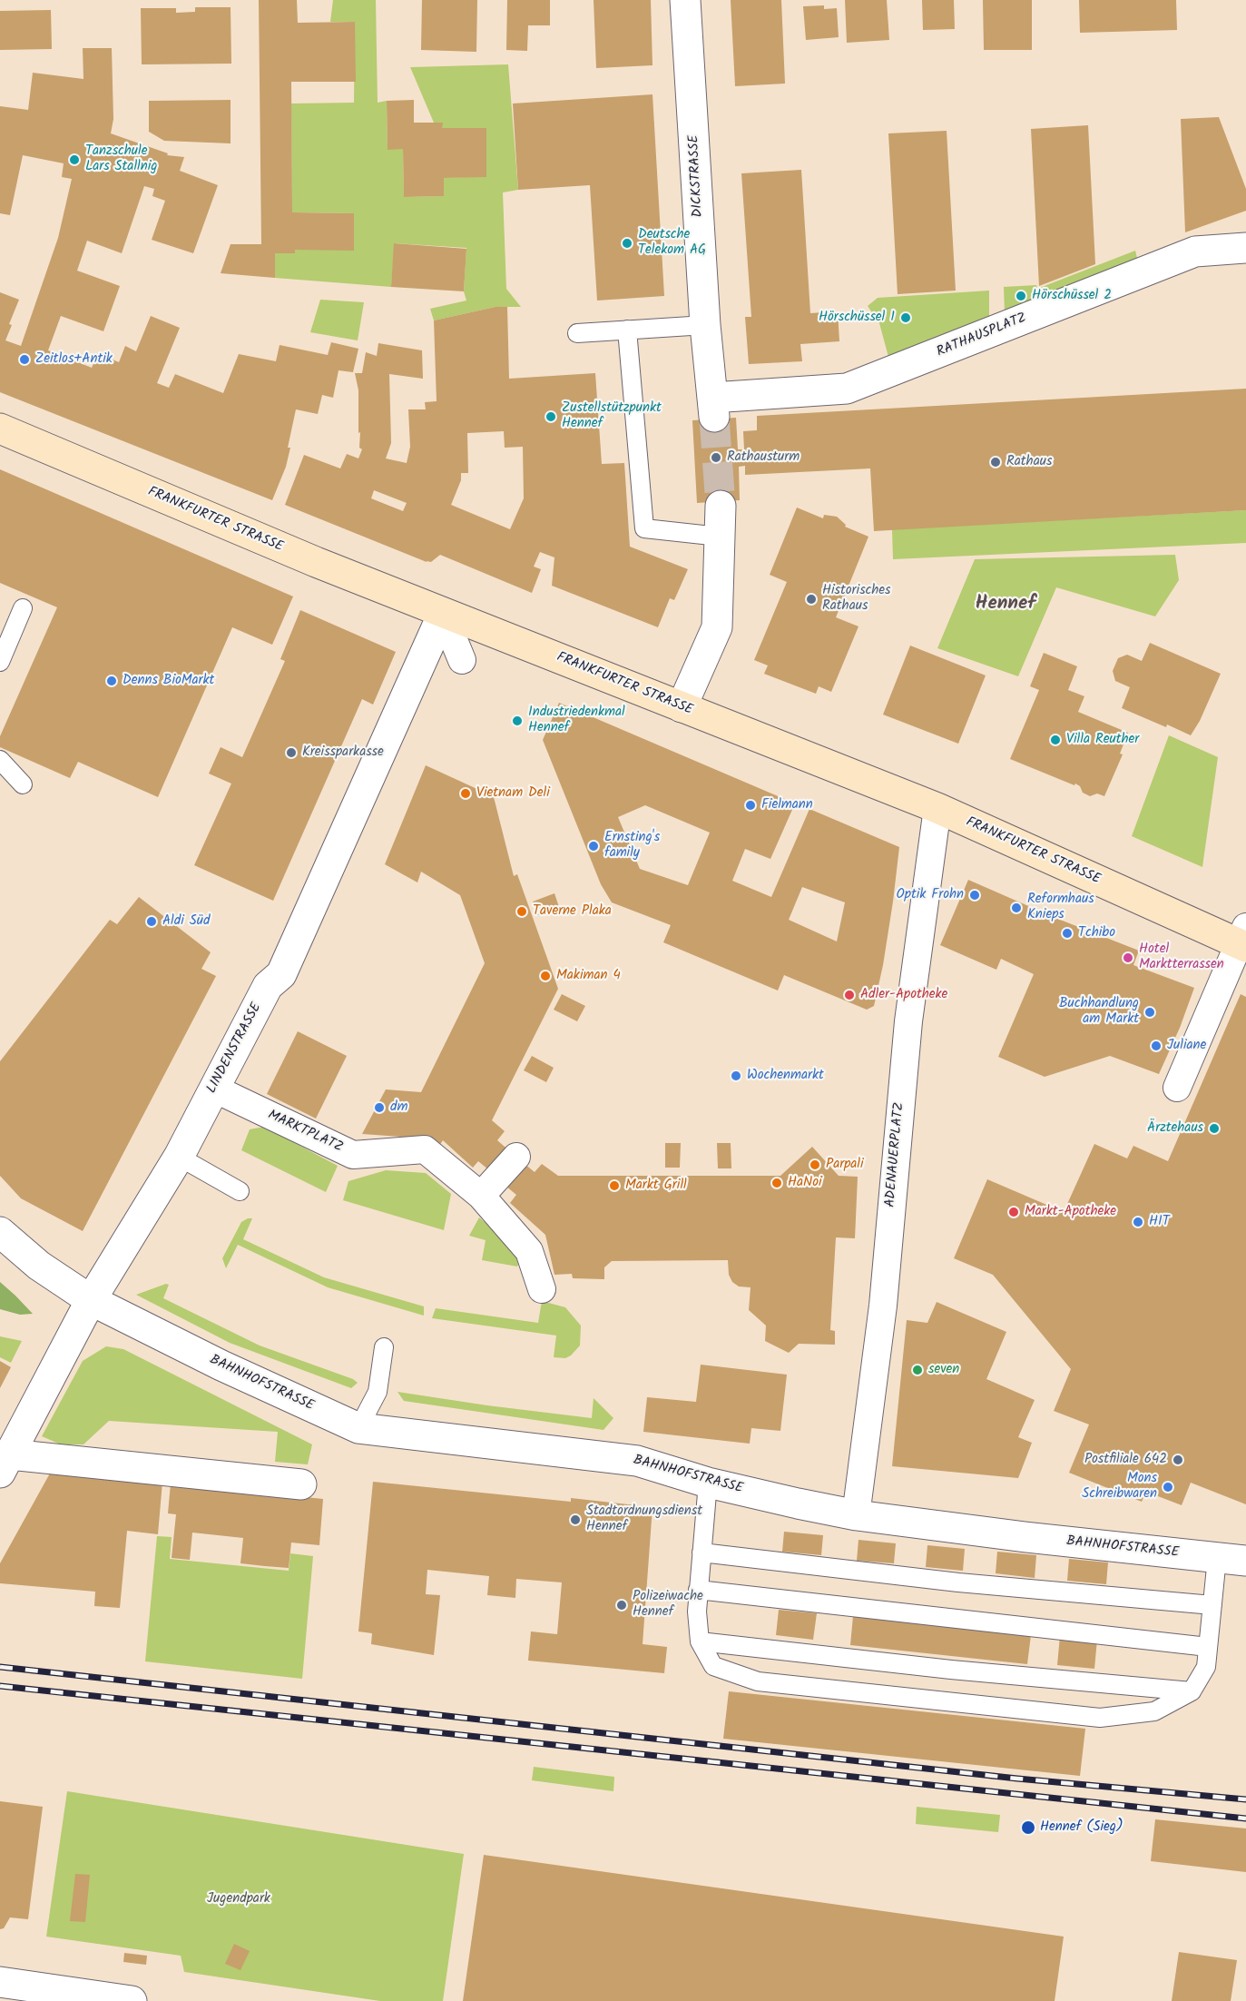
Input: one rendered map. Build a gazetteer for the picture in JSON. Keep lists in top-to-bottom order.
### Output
{
  "streets": {
    "main road": ["FRANKFURTER STRASSE"],
    "street": [
      "DICKSTRASSE",
      "RATHAUSPLATZ",
      "LINDENSTRASSE",
      "MARKTPLATZ",
      "ADENAUERPLATZ",
      "BAHNHOFSTRASSE"
    ]
  },
  "crossings": [
    ["DICKSTRASSE", "RATHAUSPLATZ"],
    ["FRANKFURTER STRASSE", "LINDENSTRASSE"],
    ["FRANKFURTER STRASSE", "ADENAUERPLATZ"],
    ["LINDENSTRASSE", "MARKTPLATZ"],
    ["LINDENSTRASSE", "BAHNHOFSTRASSE"]
  ],
  "districts": ["Hennef"],
  "parks": ["Jugendpark"],
  "places": [
    "Tanzschule Lars Stallnig",
    "Deutsche Telekom AG",
    "Hörschüssel 2",
    "Hörschüssel 1",
    "Zeitlos+Antik",
    "Zustellstützpunkt Hennef",
    "Rathausturm",
    "Rathaus",
    "Historisches Rathaus",
    "Denns BioMarkt",
    "Industriedenkmal Hennef",
    "Villa Reuther",
    "Kreissparkasse",
    "Vietnam Deli",
    "Fielmann",
    "Ernsting's family",
    "Optik Frohn",
    "Reformhaus Knieps",
    "Taverne Plaka",
    "Aldi Süd",
    "Tchibo",
    "Hotel Marktterrassen",
    "Makiman 4",
    "Adler-Apotheke",
    "Buchhandlung am Markt",
    "Juliane",
    "Wochenmarkt",
    "dm",
    "Ärztehaus",
    "Parpali",
    "HaNoi",
    "Markt Grill",
    "Markt-Apotheke",
    "HIT",
    "seven",
    "Postfiliale 642",
    "Mons Schreibwaren",
    "Stadtordnungsdienst Hennef",
    "Polizeiwache Hennef",
    "Hennef (Sieg)"
  ]
}
